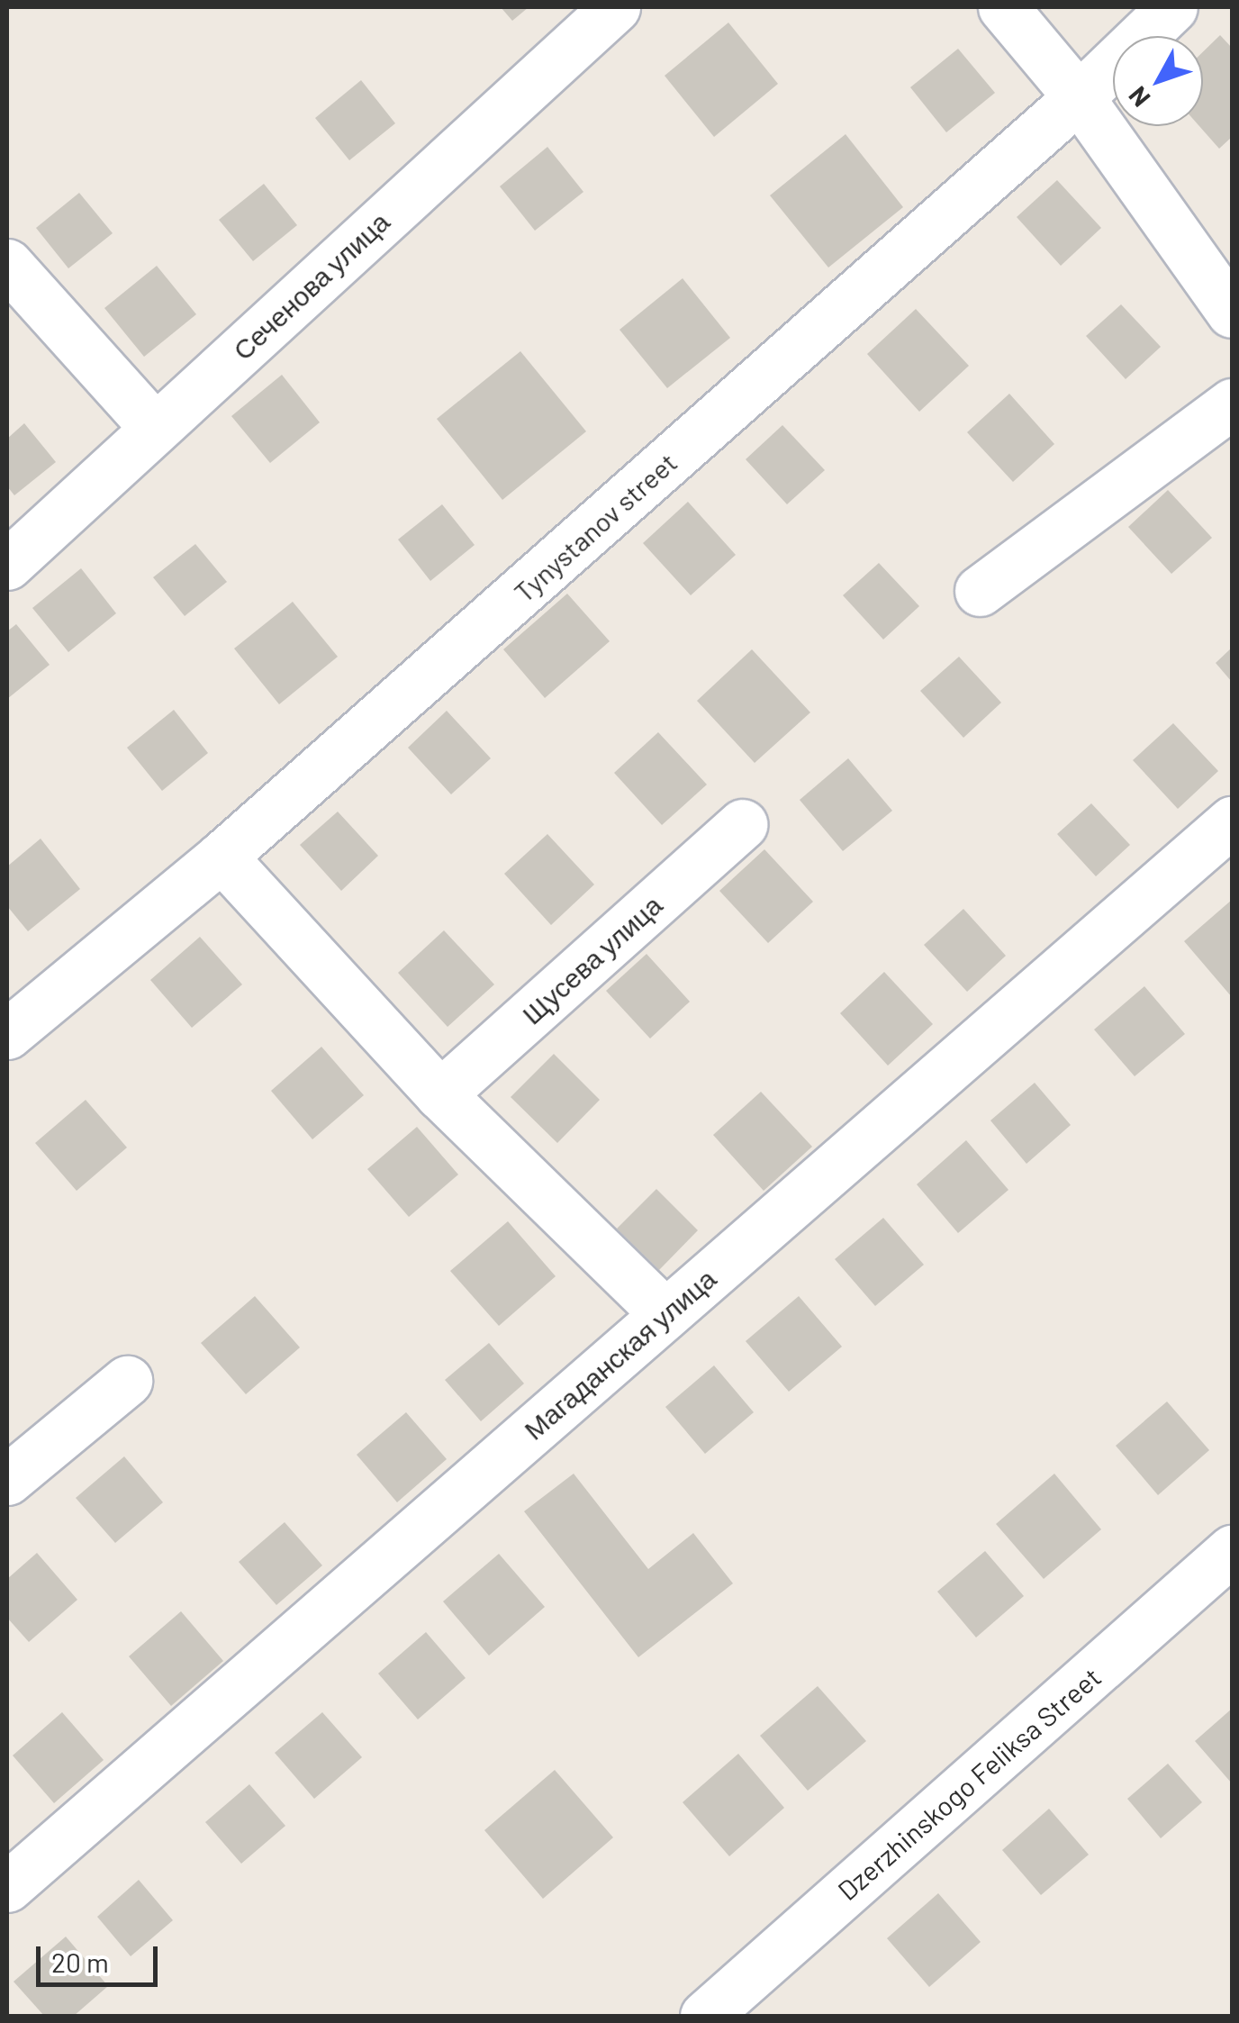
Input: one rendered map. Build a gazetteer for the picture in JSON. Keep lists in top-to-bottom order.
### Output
{
  "streets": {
    "street": [
      "Сеченова улица",
      "Tynystanov street",
      "Щусева улица",
      "Магаданская улица",
      "Dzerzhinskogo Feliksa Street"
    ]
  },
  "scale_bar": "20 m",
  "north": "bottom left"
}
